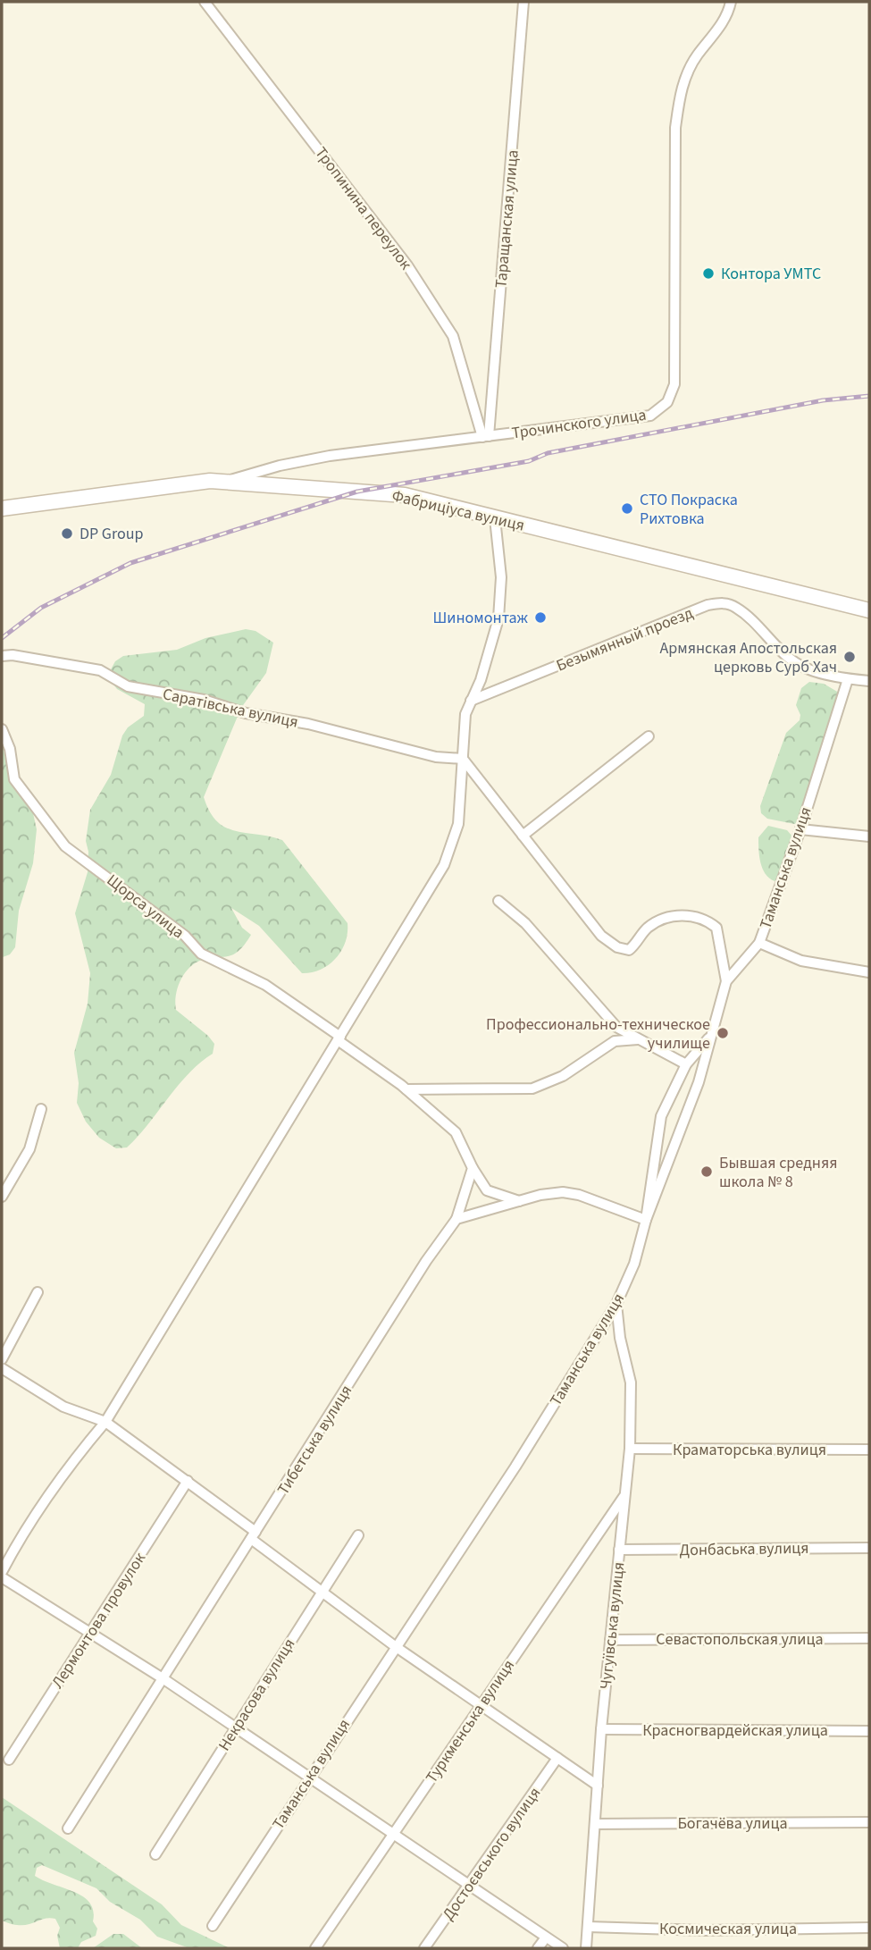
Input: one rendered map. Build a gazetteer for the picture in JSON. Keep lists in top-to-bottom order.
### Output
{
  "streets": {
    "main road": ["Фабриціуса вулиця"],
    "street": [
      "Тропинина переулок",
      "Таращанская улица",
      "Трочинского улица",
      "Безымянный проезд",
      "Саратівська вулиця",
      "Таманська вулиця",
      "Щорса улица",
      "Тибетська вулиця",
      "Краматорська вулиця",
      "Донбаська вулиця",
      "Лермонтова провулок",
      "Чугуївська вулиця",
      "Севастопольская улица",
      "Некрасова вулиця",
      "Туркменська вулиця",
      "Красногвардейская улица",
      "Богачёва улица",
      "Достоєвського вулиця",
      "Космическая улица"
    ]
  },
  "crossings": [
    ["Тропинина переулок", "Таращанская улица"],
    ["Тропинина переулок", "Трочинского улица"],
    ["Таращанская улица", "Трочинского улица"],
    ["Трочинского улица", "Фабриціуса вулиця"],
    ["Безымянный проезд", "Таманська вулиця"],
    ["Таманська вулиця", "Чугуївська вулиця"],
    ["Щорса улица", "Тибетська вулиця"],
    ["Краматорська вулиця", "Чугуївська вулиця"],
    ["Донбаська вулиця", "Чугуївська вулиця"],
    ["Чугуївська вулиця", "Севастопольская улица"],
    ["Чугуївська вулиця", "Туркменська вулиця"],
    ["Чугуївська вулиця", "Красногвардейская улица"],
    ["Чугуївська вулиця", "Богачёва улица"],
    ["Чугуївська вулиця", "Космическая улица"]
  ],
  "places": [
    "Контора УМТС",
    "СТО Покраска Рихтовка",
    "DP Group",
    "Шиномонтаж",
    "Армянская Апостольская церковь Сурб Хач",
    "Профессионально-техническое училище",
    "Бывшая средняя школа № 8"
  ]
}
